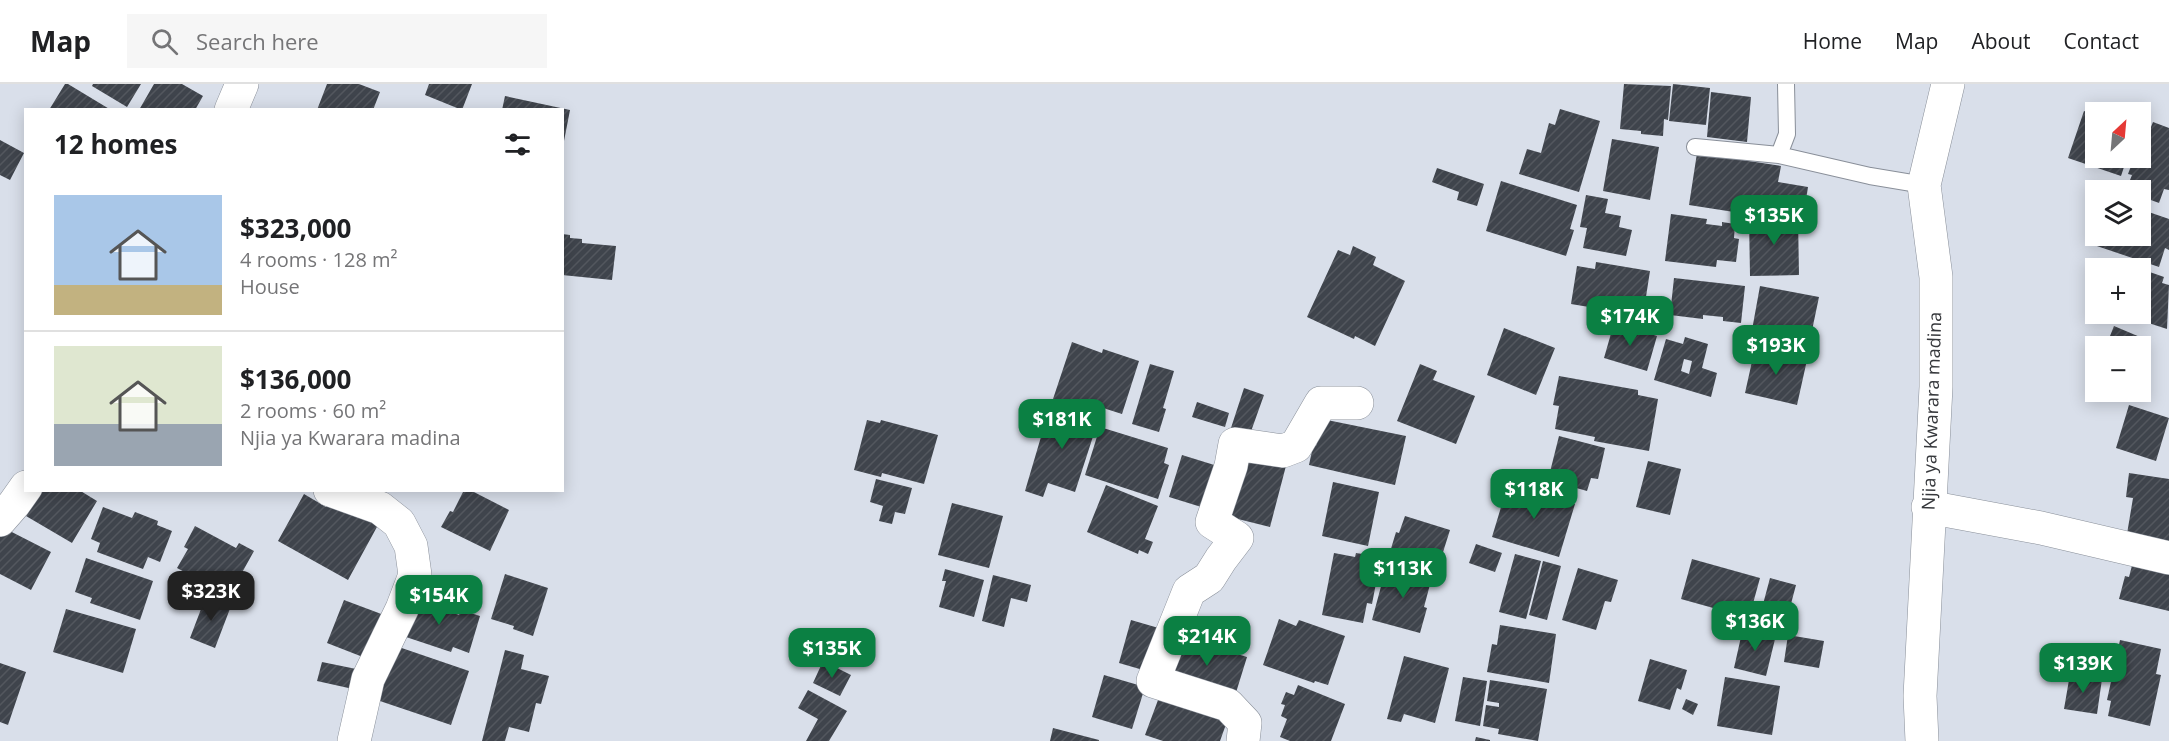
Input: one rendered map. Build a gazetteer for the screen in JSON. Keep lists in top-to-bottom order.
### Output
{
  "streets": {
    "street": ["Njia ya Kwarara madina"]
  },
  "north": "top right",
  "page": {
    "header": "Map",
    "search": "Search here",
    "nav": [
      "Home",
      "Map",
      "About",
      "Contact"
    ],
    "map_buttons": ["+", "−"],
    "heading": "12 homes",
    "list": [
      {
        "name": "$323,000",
        "note": "4 rooms · 128 m² · House"
      },
      {
        "name": "$136,000",
        "note": "2 rooms · 60 m² · Njia ya Kwarara madina"
      }
    ],
    "price": [
      "$135K",
      "$174K",
      "$193K",
      "$181K",
      "$118K",
      "$113K",
      "$323K",
      "$154K",
      "$136K",
      "$214K",
      "$135K",
      "$139K"
    ]
  }
}
